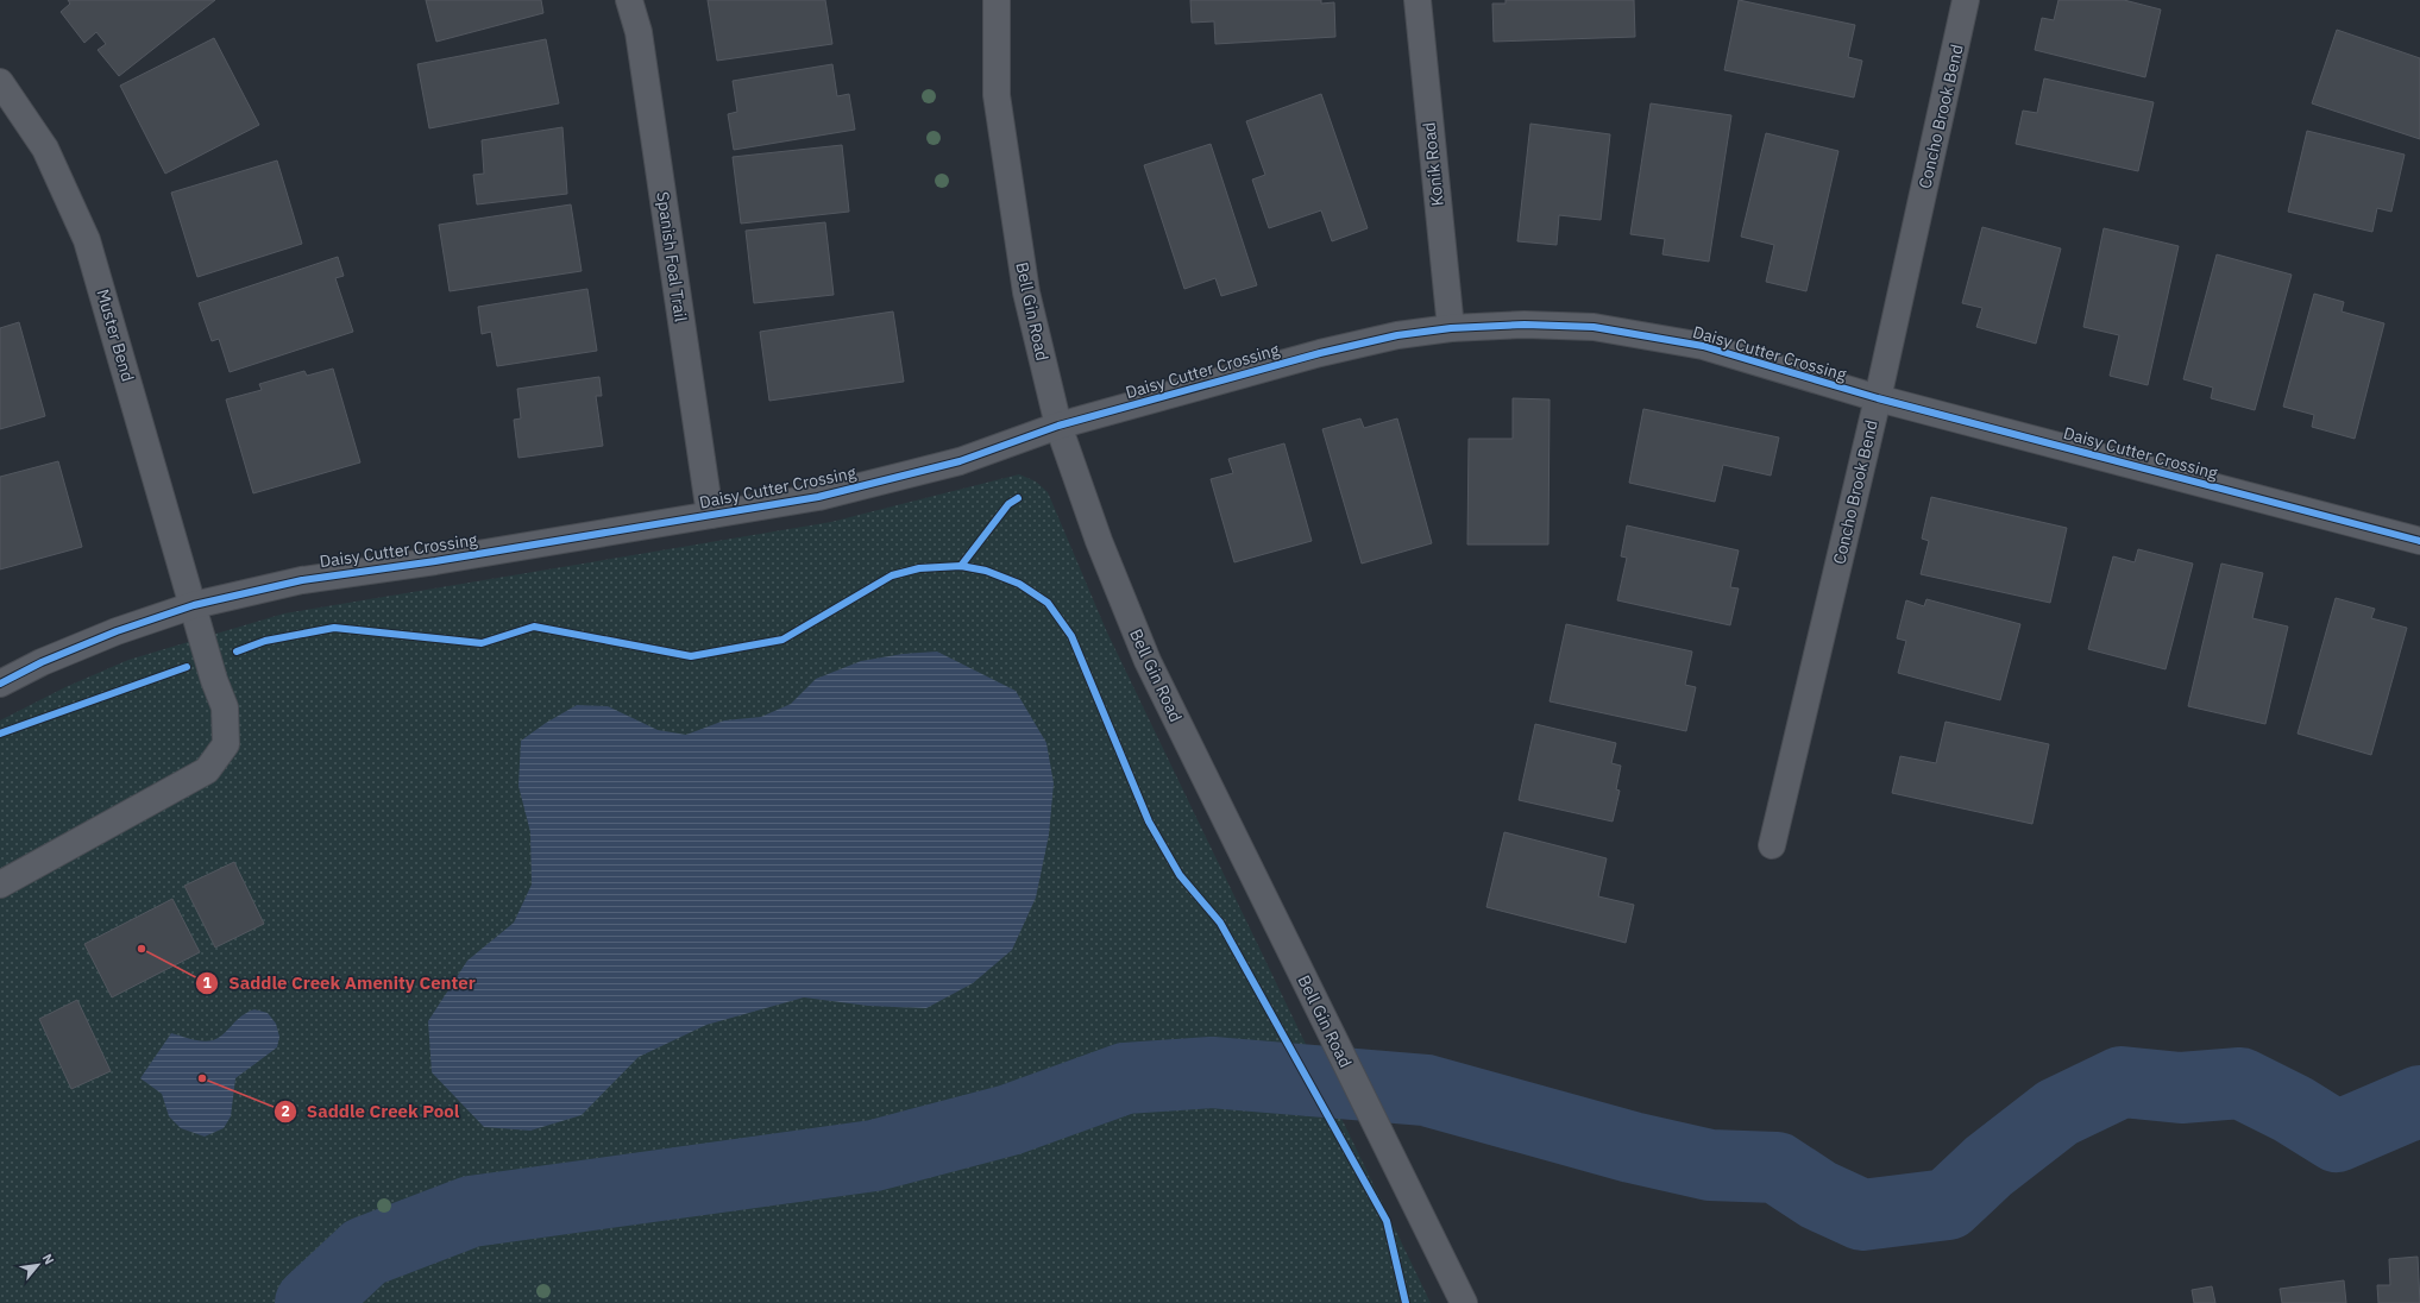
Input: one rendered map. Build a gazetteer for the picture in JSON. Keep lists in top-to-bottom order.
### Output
{
  "streets": {
    "street": [
      "Concho Brook Bend",
      "Konik Road",
      "Spanish Foal Trail",
      "Bell Gin Road",
      "Muster Bend",
      "Daisy Cutter Crossing"
    ]
  },
  "crossings": [
    ["Concho Brook Bend", "Daisy Cutter Crossing"],
    ["Konik Road", "Daisy Cutter Crossing"],
    ["Spanish Foal Trail", "Daisy Cutter Crossing"],
    ["Bell Gin Road", "Daisy Cutter Crossing"],
    ["Muster Bend", "Daisy Cutter Crossing"]
  ],
  "places": ["Saddle Creek Amenity Center", "Saddle Creek Pool"],
  "north": "top right"
}
